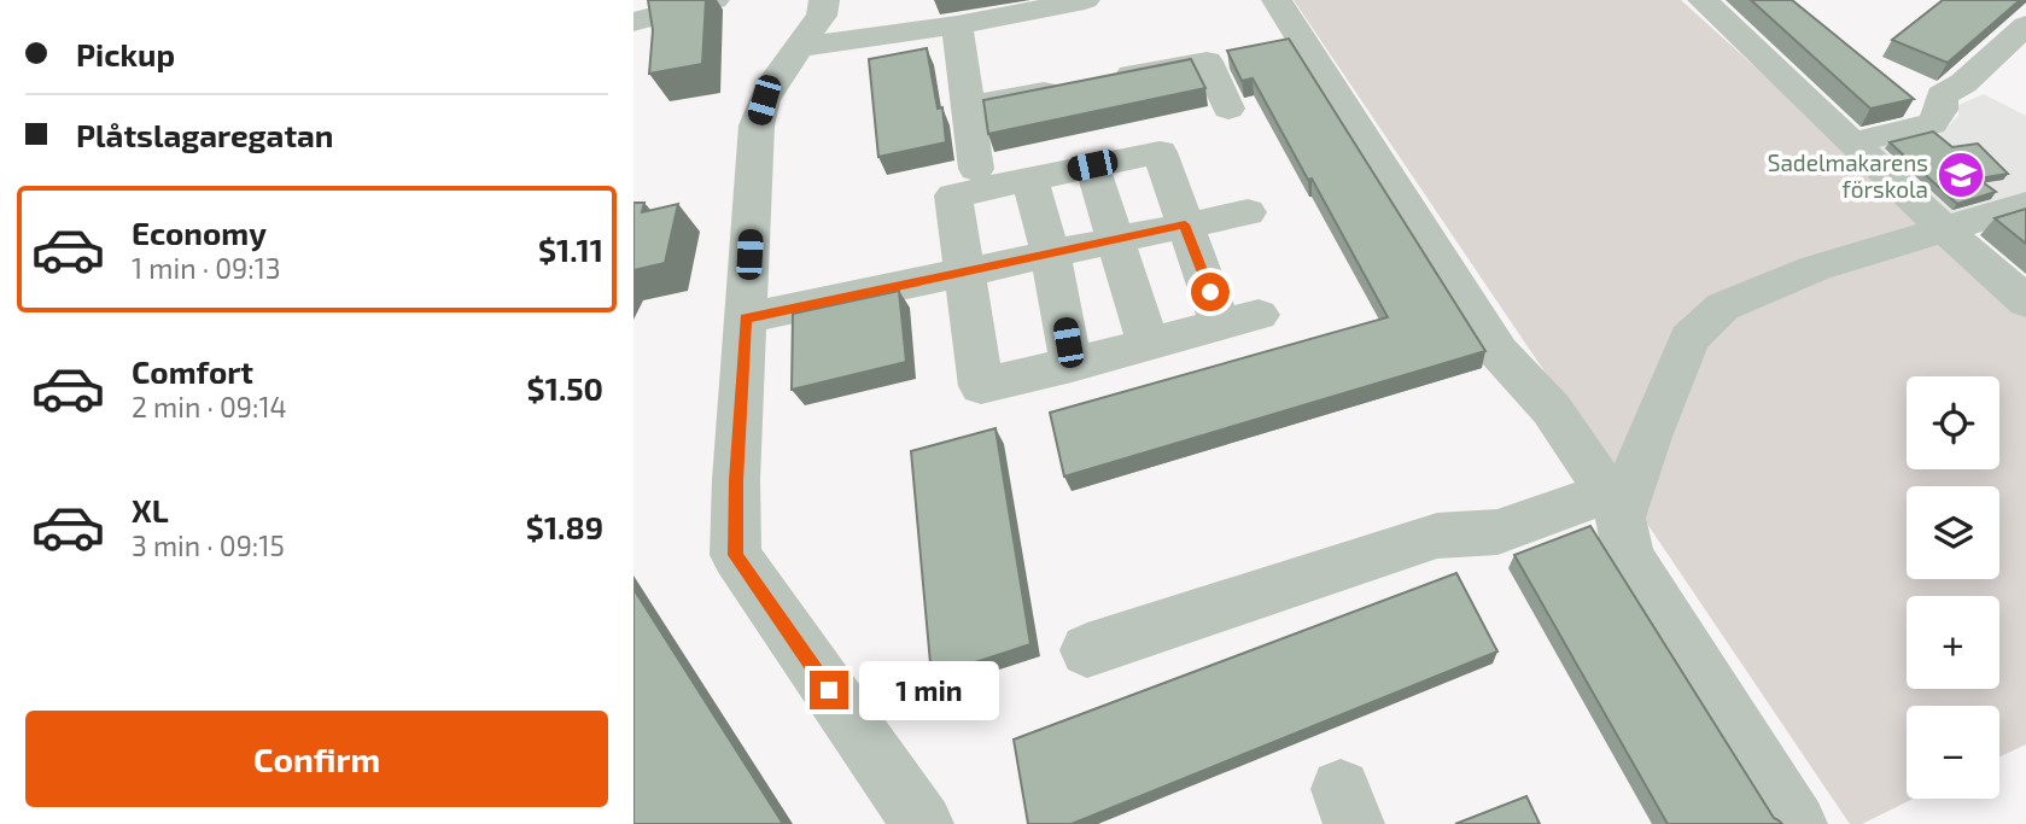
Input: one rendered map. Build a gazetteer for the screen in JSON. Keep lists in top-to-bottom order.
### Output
{
  "places": {
    "school or university": ["Sadelmakarens förskola"]
  },
  "page": {
    "banner": ["Pickup", "Plåtslagaregatan"],
    "list": [
      {
        "name": "Economy",
        "note": "1 min · 09:13",
        "value": "$1.11"
      },
      {
        "name": "Comfort",
        "note": "2 min · 09:14",
        "value": "$1.50"
      },
      {
        "name": "XL",
        "note": "3 min · 09:15",
        "value": "$1.89"
      }
    ],
    "map_buttons": ["+", "−"],
    "bubble": "1 min",
    "buttons": "Confirm"
  }
}
